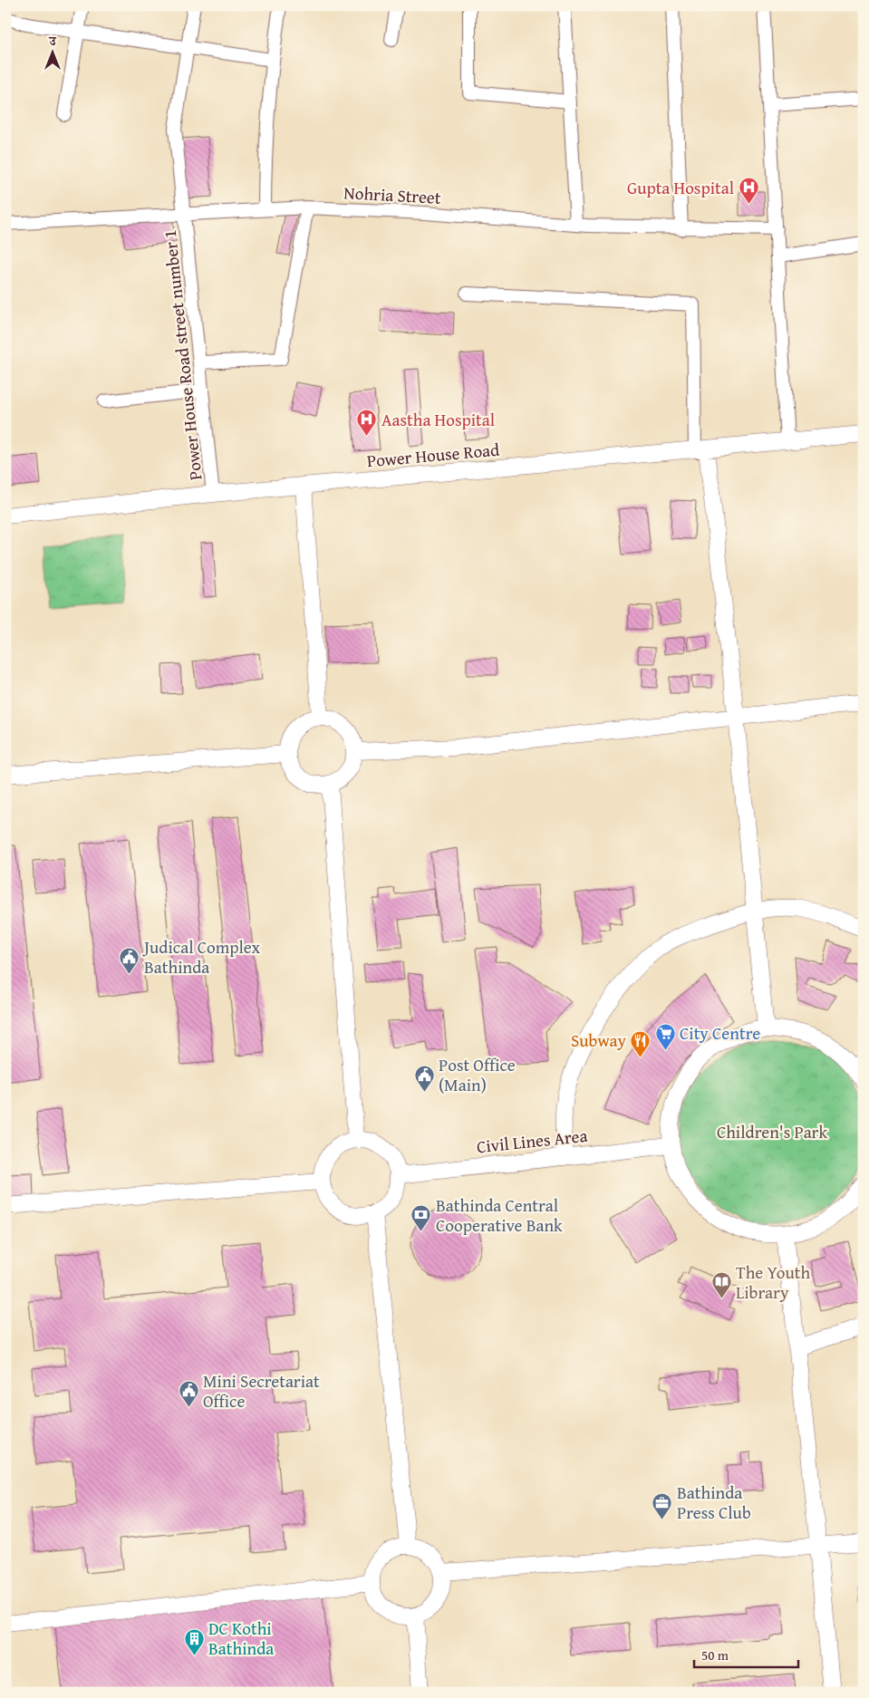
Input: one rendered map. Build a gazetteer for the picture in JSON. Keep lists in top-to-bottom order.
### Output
{
  "streets": {
    "street": [
      "Nohria Street",
      "Power House Road street number 1",
      "Power House Road",
      "Civil Lines Area"
    ]
  },
  "crossings": [
    ["Nohria Street", "Power House Road street number 1"],
    ["Power House Road street number 1", "Power House Road"]
  ],
  "parks": ["Children's Park"],
  "places": {
    "hospital": ["Gupta Hospital", "Aastha Hospital"],
    "public building": ["Judical Complex Bathinda", "Post Office (Main)", "Mini Secretariat Office"],
    "supermarket": ["City Centre"],
    "restaurant": ["Subway"],
    "bank": ["Bathinda Central Cooperative Bank"],
    "library": ["The Youth Library"],
    "office": ["Bathinda Press Club"],
    "building": ["DC Kothi Bathinda"]
  },
  "scale_bar": "50 m",
  "north": "top"
}
